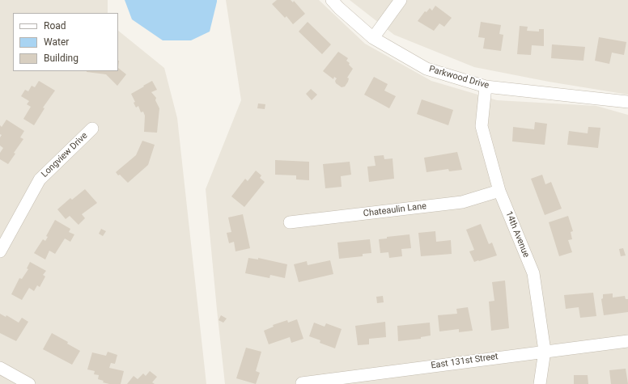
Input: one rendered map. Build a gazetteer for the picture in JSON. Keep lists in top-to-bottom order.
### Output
{
  "streets": {
    "street": [
      "Parkwood Drive",
      "Longview Drive",
      "Chateaulin Lane",
      "14th Avenue",
      "East 131st Street"
    ]
  },
  "crossings": [
    ["Parkwood Drive", "14th Avenue"],
    ["Chateaulin Lane", "14th Avenue"],
    ["14th Avenue", "East 131st Street"]
  ],
  "legend": ["Road", "Water", "Building"]
}
